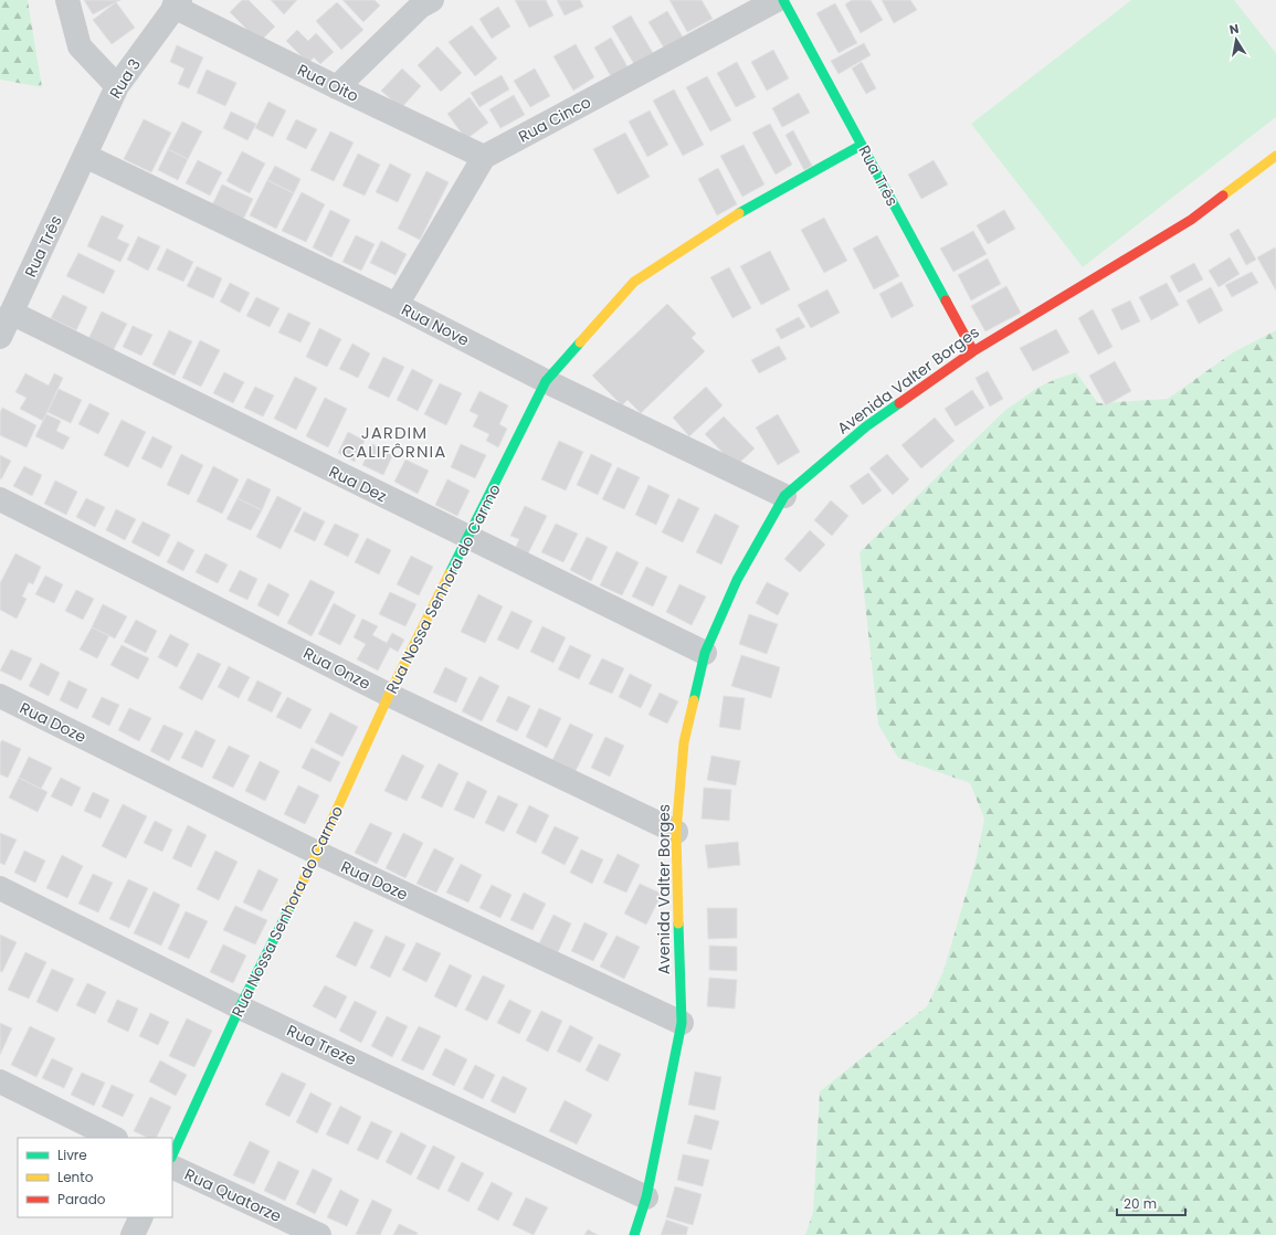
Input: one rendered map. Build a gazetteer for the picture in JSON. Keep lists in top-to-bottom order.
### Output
{
  "streets": {
    "street": [
      "Rua 3",
      "Rua Oito",
      "Rua Cinco",
      "Rua Três",
      "Rua Nove",
      "Avenida Valter Borges",
      "Rua Dez",
      "Rua Nossa Senhora do Carmo",
      "Rua Onze",
      "Rua Doze",
      "Rua Treze",
      "Rua Quatorze"
    ]
  },
  "crossings": [
    ["Rua 3", "Rua Oito"],
    ["Rua 3", "Rua Três"],
    ["Rua 3", "Rua Nove"],
    ["Rua Oito", "Rua Cinco"],
    ["Rua Três", "Rua Nove"],
    ["Rua Três", "Avenida Valter Borges"],
    ["Rua Três", "Rua Dez"],
    ["Rua Três", "Rua Nossa Senhora do Carmo"],
    ["Rua Nove", "Avenida Valter Borges"],
    ["Rua Nove", "Rua Nossa Senhora do Carmo"],
    ["Avenida Valter Borges", "Rua Dez"],
    ["Avenida Valter Borges", "Rua Onze"],
    ["Avenida Valter Borges", "Rua Doze"],
    ["Avenida Valter Borges", "Rua Treze"],
    ["Rua Dez", "Rua Nossa Senhora do Carmo"],
    ["Rua Nossa Senhora do Carmo", "Rua Onze"],
    ["Rua Nossa Senhora do Carmo", "Rua Doze"],
    ["Rua Nossa Senhora do Carmo", "Rua Treze"]
  ],
  "districts": ["JARDIM CALIFÔRNIA"],
  "legend": ["Livre", "Lento", "Parado"],
  "scale_bar": "20 m",
  "north": "top"
}
